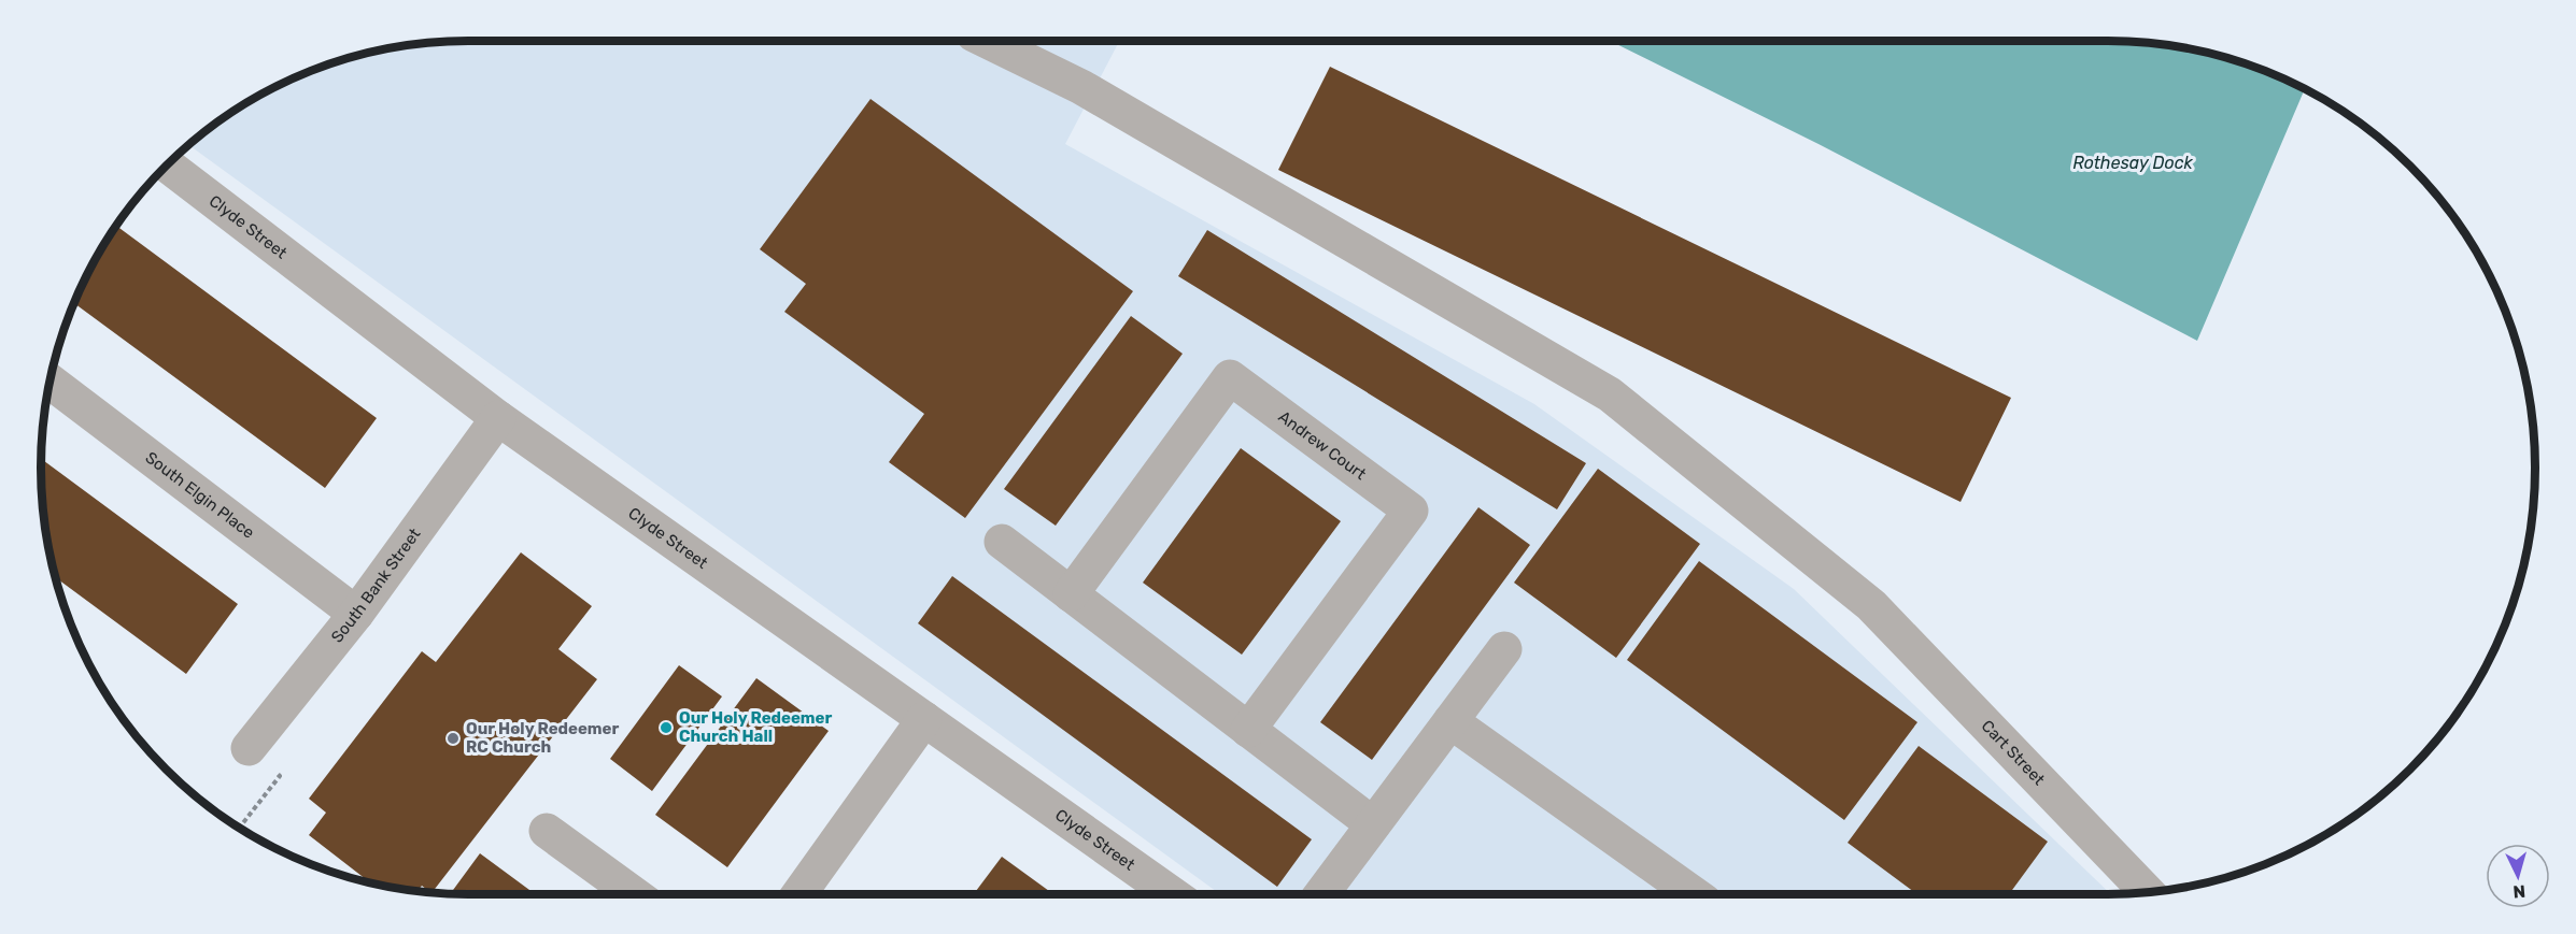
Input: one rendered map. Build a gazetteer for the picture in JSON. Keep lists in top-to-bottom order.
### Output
{
  "streets": {
    "street": [
      "Clyde Street",
      "Andrew Court",
      "South Elgin Place",
      "South Bank Street",
      "Cart Street"
    ]
  },
  "crossings": [
    ["Clyde Street", "South Bank Street"],
    ["South Elgin Place", "South Bank Street"]
  ],
  "water": ["Rothesay Dock"],
  "places": ["Our Holy Redeemer Church Hall", "Our Holy Redeemer RC Church"],
  "north": "bottom"
}
